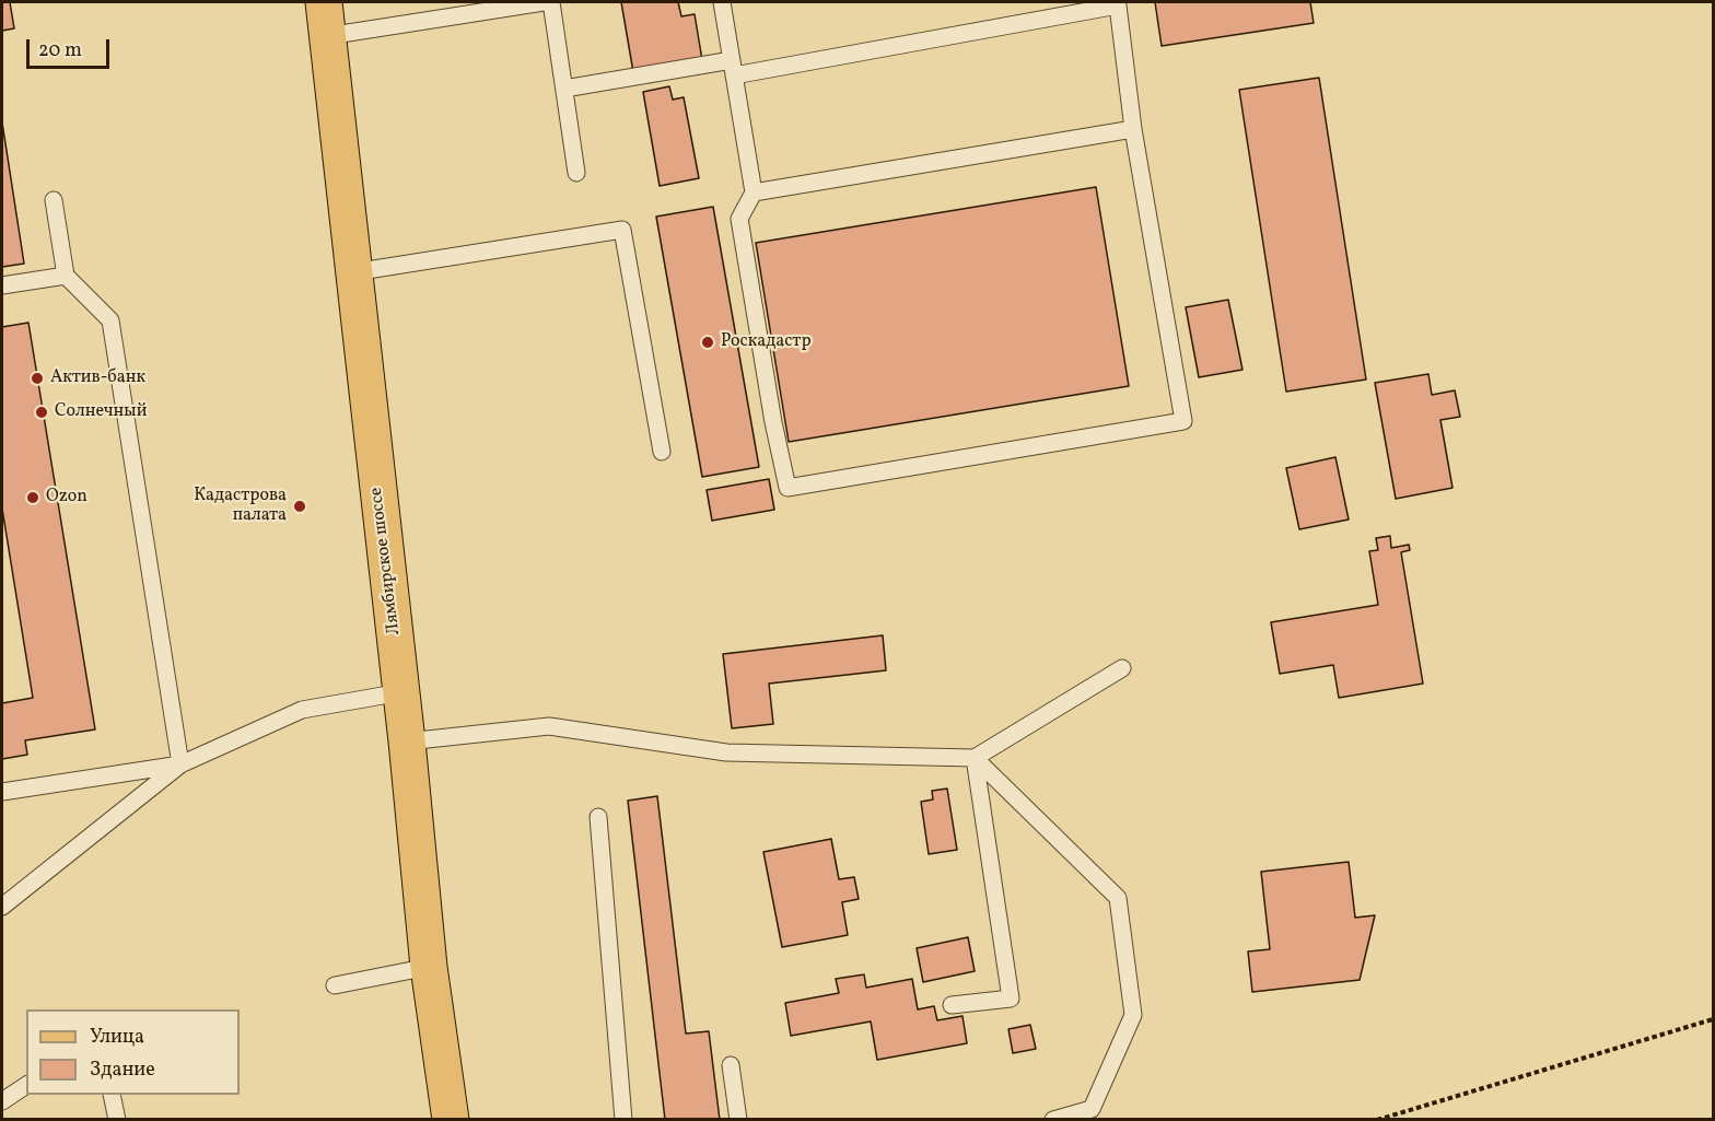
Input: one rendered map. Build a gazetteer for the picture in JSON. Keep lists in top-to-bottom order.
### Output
{
  "streets": {
    "main road": ["Лямбирское шоссе"]
  },
  "places": [
    "Роскадастр",
    "Актив-банк",
    "Солнечный",
    "Ozon",
    "Кадастрова палата"
  ],
  "legend": ["Улица", "Здание"],
  "scale_bar": "20 m"
}
